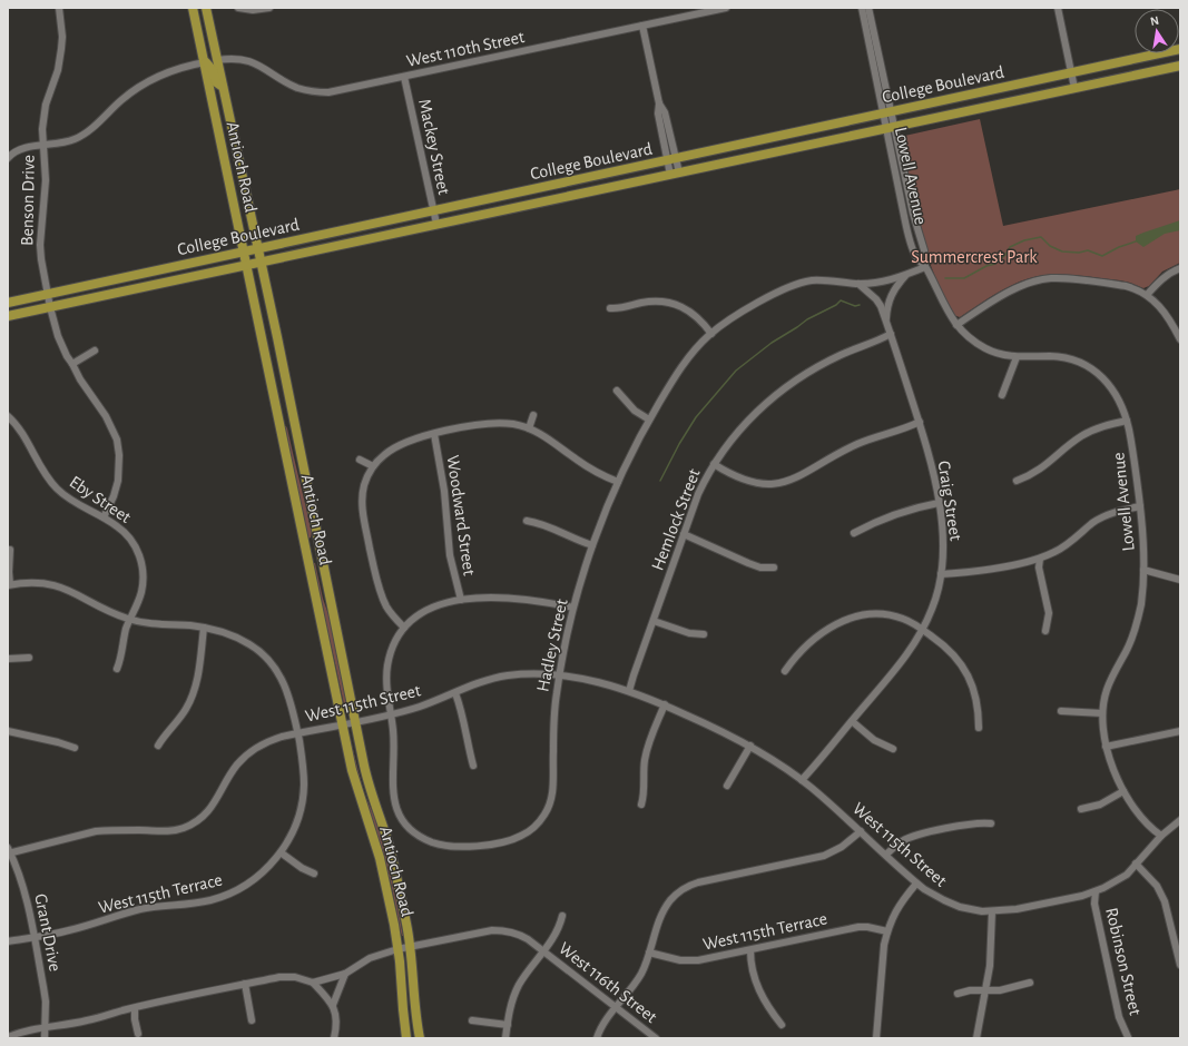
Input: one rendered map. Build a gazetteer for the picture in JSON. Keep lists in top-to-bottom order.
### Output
{
  "streets": {
    "main road": ["College Boulevard", "Antioch Road"],
    "street": [
      "West 110th Street",
      "Mackey Street",
      "Lowell Avenue",
      "Benson Drive",
      "Eby Street",
      "Craig Street",
      "Woodward Street",
      "Hemlock Street",
      "Hadley Street",
      "West 115th Street",
      "West 115th Terrace",
      "Grant Drive",
      "Robinson Street",
      "West 116th Street"
    ]
  },
  "crossings": [
    ["West 110th Street", "Mackey Street"],
    ["West 110th Street", "Antioch Road"],
    ["College Boulevard", "Mackey Street"],
    ["College Boulevard", "Antioch Road"],
    ["College Boulevard", "Lowell Avenue"],
    ["College Boulevard", "Benson Drive"],
    ["Antioch Road", "West 115th Street"],
    ["Antioch Road", "West 116th Street"],
    ["Lowell Avenue", "Hadley Street"],
    ["Lowell Avenue", "West 115th Street"],
    ["Benson Drive", "Eby Street"],
    ["Eby Street", "West 115th Terrace"],
    ["Craig Street", "Hemlock Street"],
    ["Craig Street", "Hadley Street"],
    ["Craig Street", "West 115th Street"],
    ["Hemlock Street", "West 115th Street"],
    ["Hadley Street", "West 115th Street"],
    ["West 115th Street", "West 115th Terrace"],
    ["West 115th Street", "Grant Drive"],
    ["West 115th Street", "Robinson Street"],
    ["West 115th Terrace", "Grant Drive"]
  ],
  "parks": ["Summercrest Park"],
  "north": "top"
}
